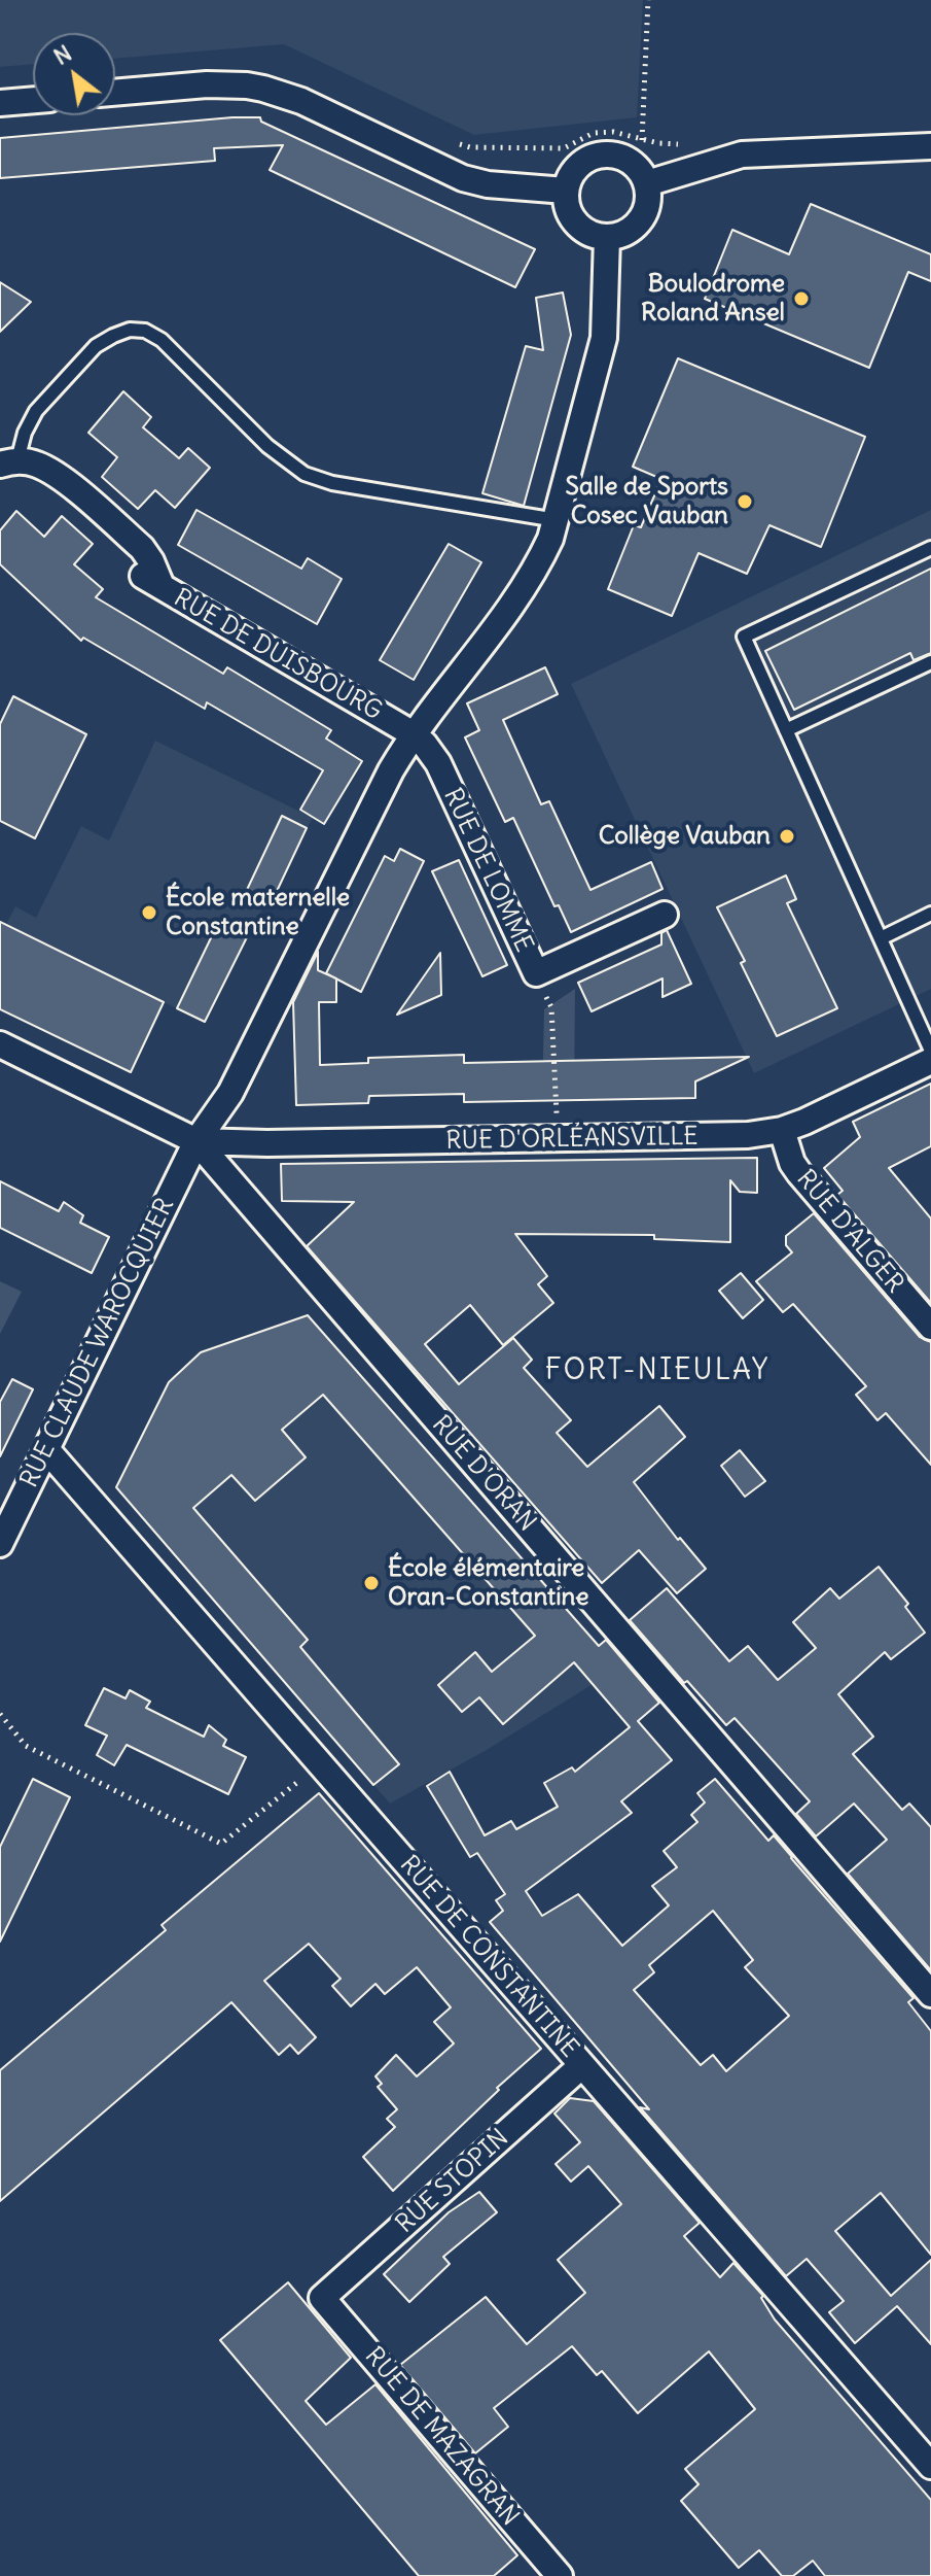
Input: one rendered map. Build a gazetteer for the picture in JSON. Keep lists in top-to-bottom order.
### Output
{
  "streets": {
    "street": [
      "RUE DE DUISBOURG",
      "RUE DE LOMME",
      "RUE D'ORLÉANSVILLE",
      "RUE D'ALGER",
      "RUE CLAUDE WAROCQUIER",
      "RUE D'ORAN",
      "RUE DE CONSTANTINE",
      "RUE STOPIN",
      "RUE DE MAZAGRAN"
    ]
  },
  "crossings": [
    ["RUE DE DUISBOURG", "RUE DE LOMME"],
    ["RUE DE DUISBOURG", "RUE CLAUDE WAROCQUIER"],
    ["RUE DE LOMME", "RUE CLAUDE WAROCQUIER"],
    ["RUE D'ORLÉANSVILLE", "RUE D'ALGER"],
    ["RUE D'ORLÉANSVILLE", "RUE CLAUDE WAROCQUIER"],
    ["RUE D'ORLÉANSVILLE", "RUE D'ORAN"],
    ["RUE CLAUDE WAROCQUIER", "RUE D'ORAN"],
    ["RUE CLAUDE WAROCQUIER", "RUE DE CONSTANTINE"],
    ["RUE DE CONSTANTINE", "RUE STOPIN"],
    ["RUE STOPIN", "RUE DE MAZAGRAN"]
  ],
  "districts": ["FORT-NIEULAY"],
  "places": [
    "Boulodrome Roland Ansel",
    "Salle de Sports Cosec Vauban",
    "Collège Vauban",
    "École maternelle Constantine",
    "École élémentaire Oran-Constantine"
  ],
  "north": "top left"
}
